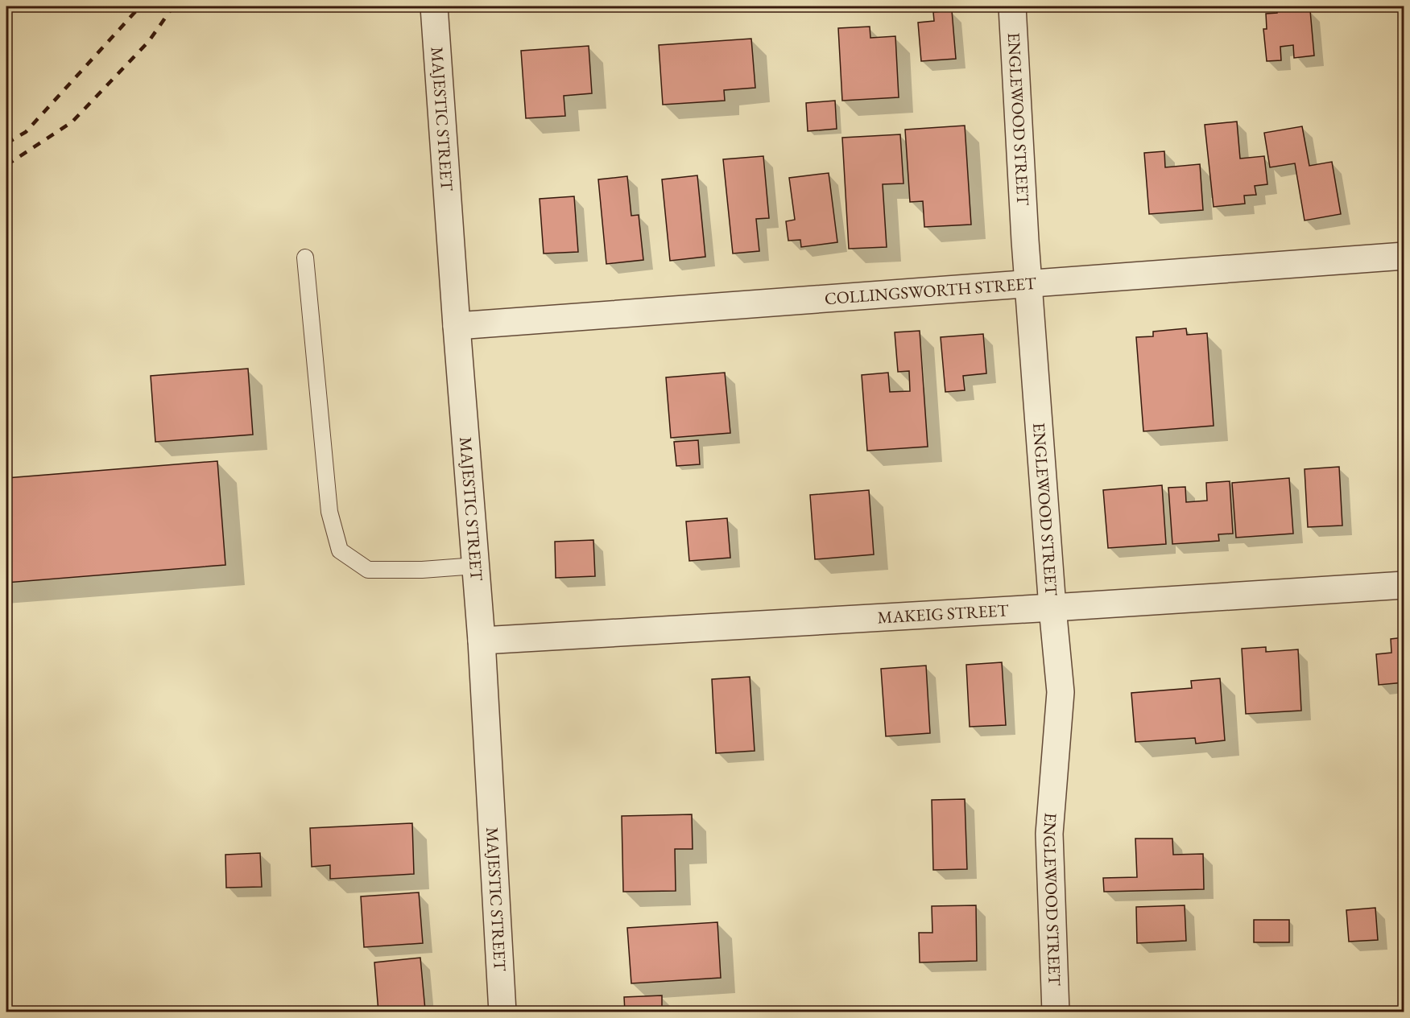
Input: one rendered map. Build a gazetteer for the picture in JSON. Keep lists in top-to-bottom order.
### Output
{
  "streets": {
    "street": [
      "MAJESTIC STREET",
      "ENGLEWOOD STREET",
      "COLLINGSWORTH STREET",
      "MAKEIG STREET"
    ]
  },
  "crossings": [
    ["MAJESTIC STREET", "COLLINGSWORTH STREET"],
    ["MAJESTIC STREET", "MAKEIG STREET"],
    ["ENGLEWOOD STREET", "COLLINGSWORTH STREET"],
    ["ENGLEWOOD STREET", "MAKEIG STREET"]
  ]
}
